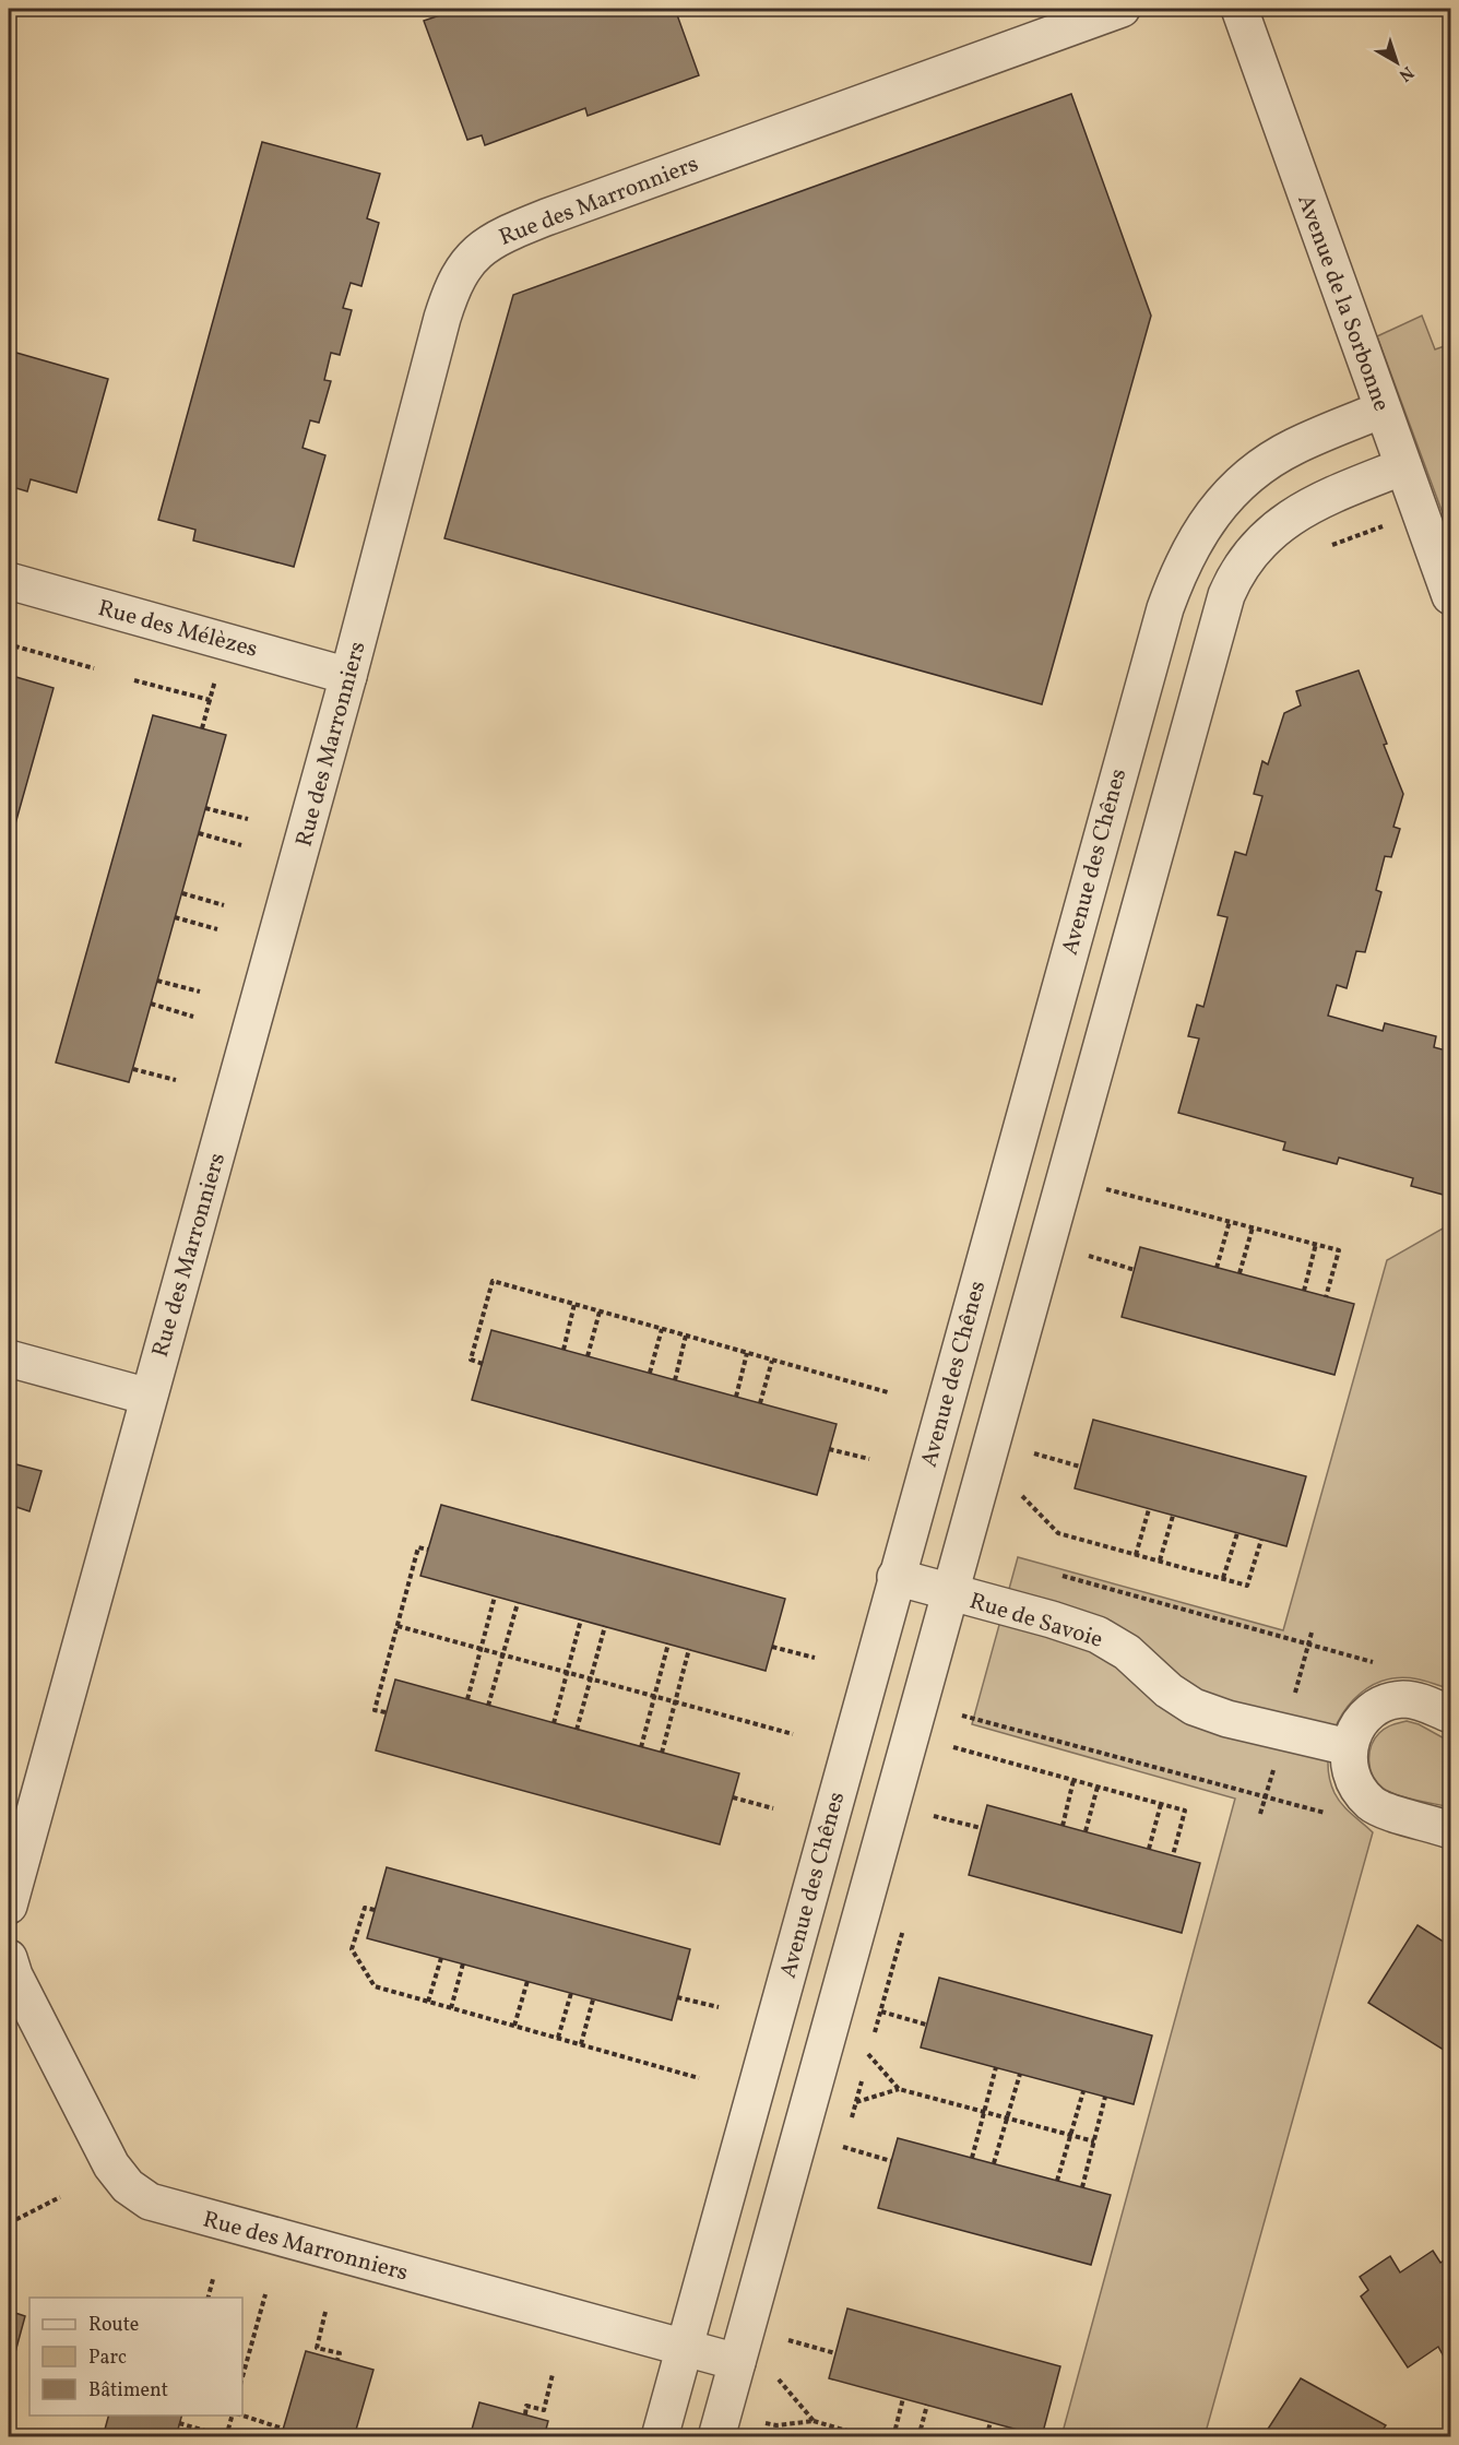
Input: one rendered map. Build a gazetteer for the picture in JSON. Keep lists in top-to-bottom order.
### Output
{
  "streets": {
    "street": [
      "Rue des Marronniers",
      "Avenue de la Sorbonne",
      "Rue des Mélèzes",
      "Avenue des Chênes",
      "Rue de Savoie"
    ]
  },
  "crossings": [
    ["Rue des Marronniers", "Rue des Mélèzes"],
    ["Rue des Marronniers", "Avenue des Chênes"],
    ["Avenue de la Sorbonne", "Avenue des Chênes"],
    ["Avenue des Chênes", "Rue de Savoie"]
  ],
  "legend": ["Route", "Parc", "Bâtiment"],
  "north": "bottom right"
}
